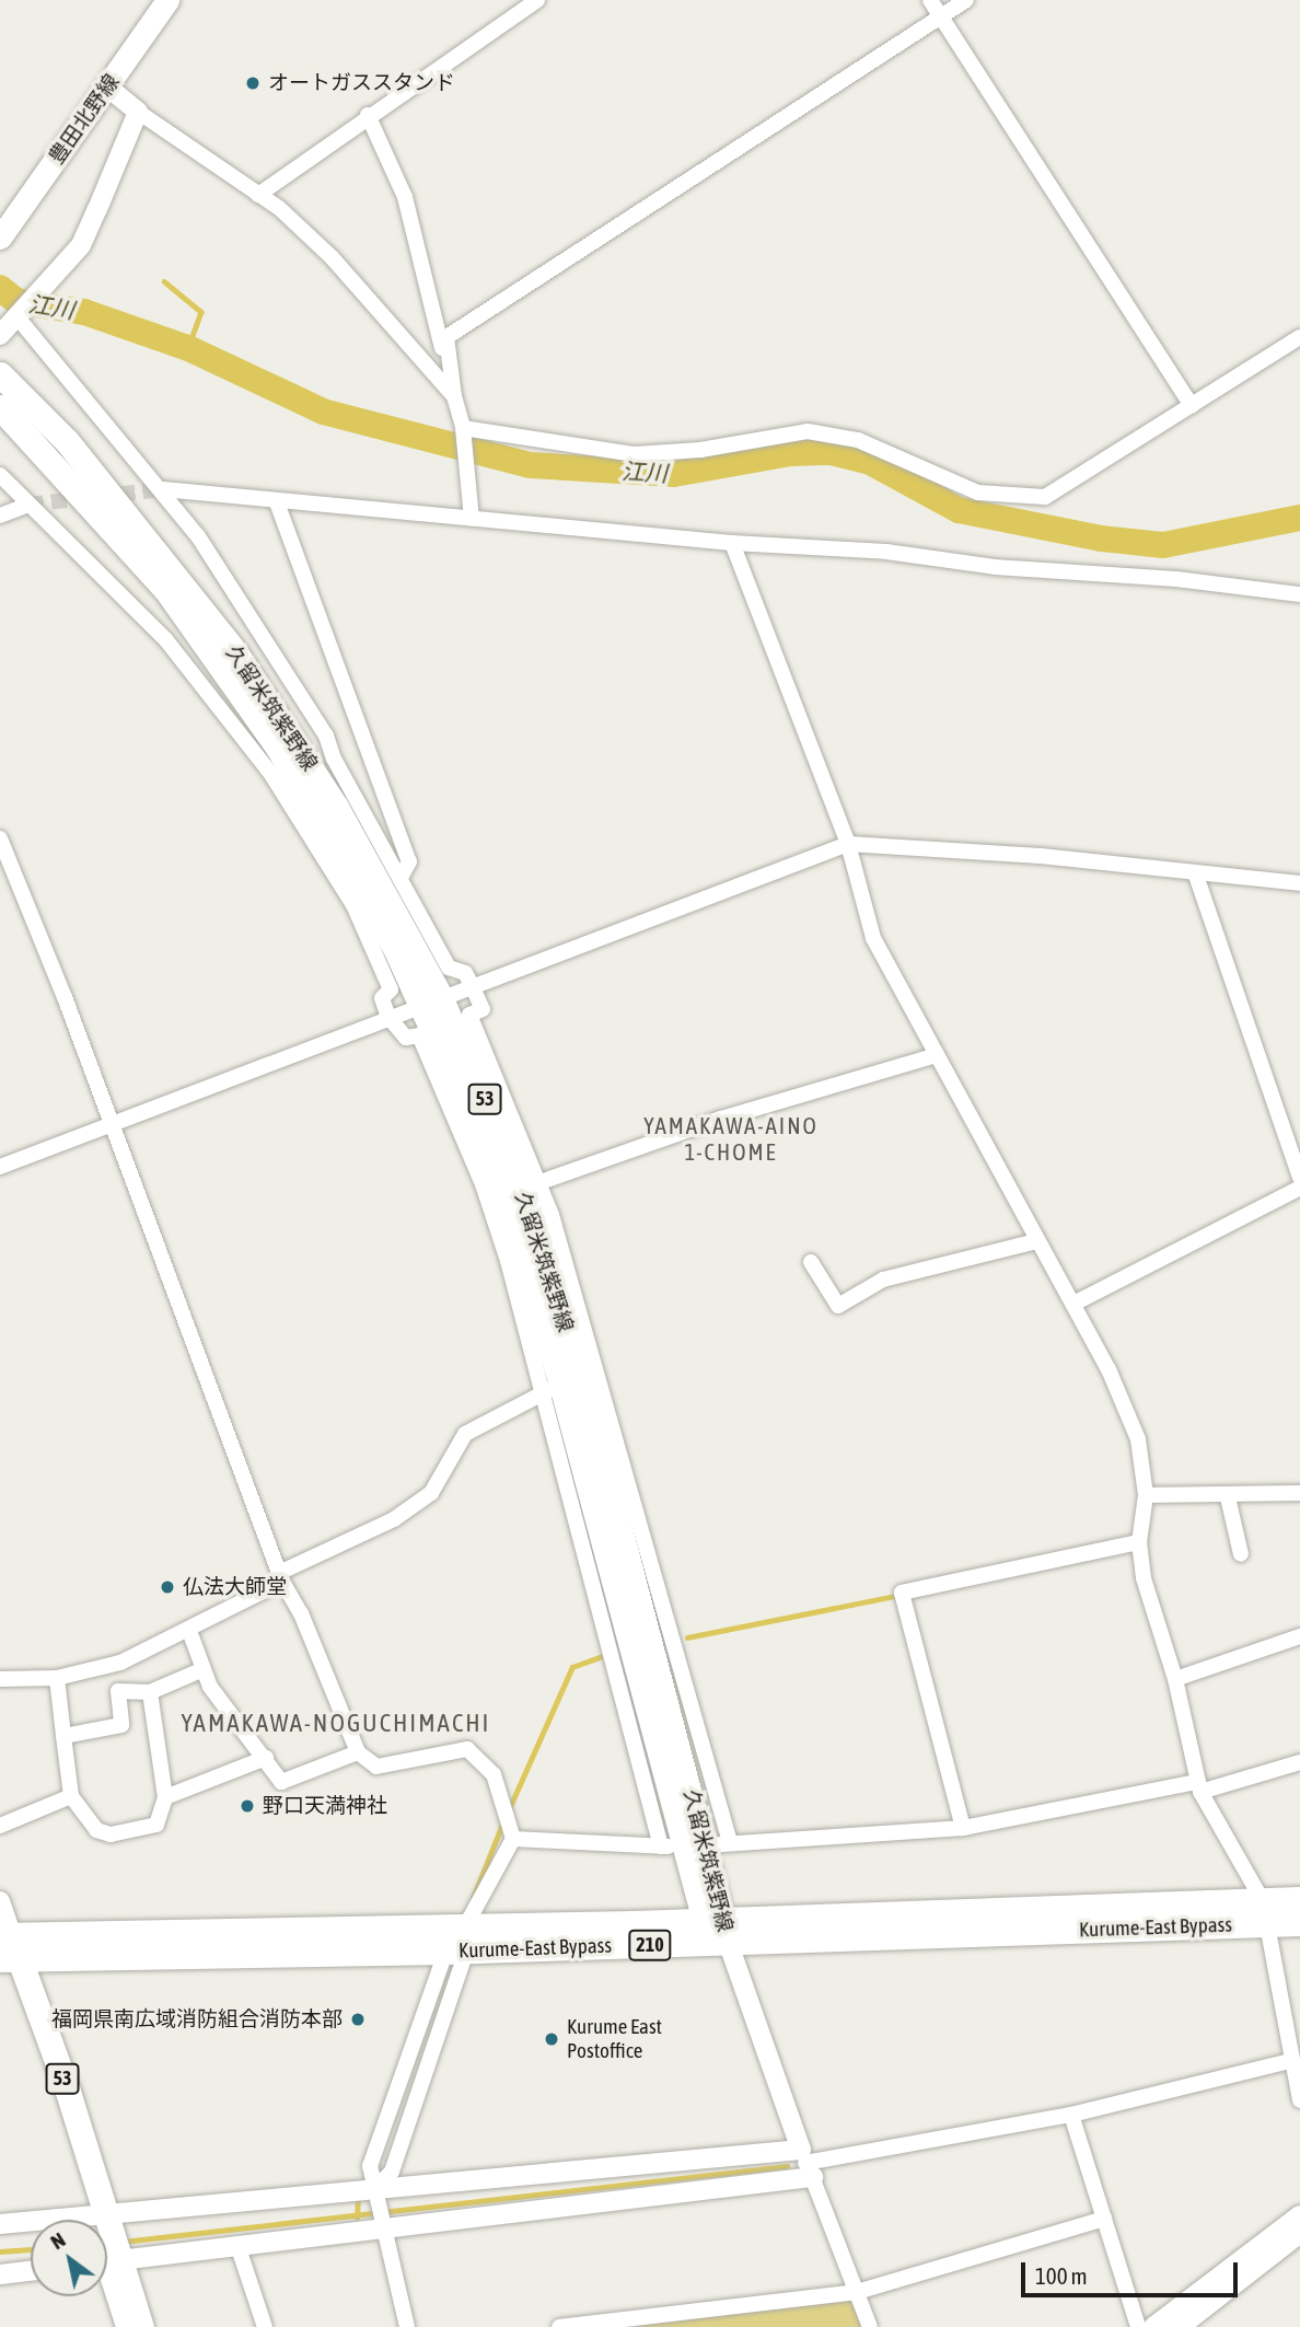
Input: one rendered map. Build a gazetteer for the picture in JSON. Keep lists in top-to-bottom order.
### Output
{
  "streets": {
    "highway": ["Kurume-East Bypass", "210"],
    "main road": ["豊田北野線", "久留米筑紫野線", "53"]
  },
  "crossings": [
    ["久留米筑紫野線", "Kurume-East Bypass"],
    ["53", "Kurume-East Bypass"]
  ],
  "districts": ["YAMAKAWA-AINO 1-CHOME", "YAMAKAWA-NOGUCHIMACHI"],
  "water": ["江川"],
  "places": [
    "オートガススタンド",
    "仏法大師堂",
    "野口天満神社",
    "福岡県南広域消防組合消防本部",
    "Kurume East Postoffice"
  ],
  "scale_bar": "100 m",
  "north": "top left"
}
